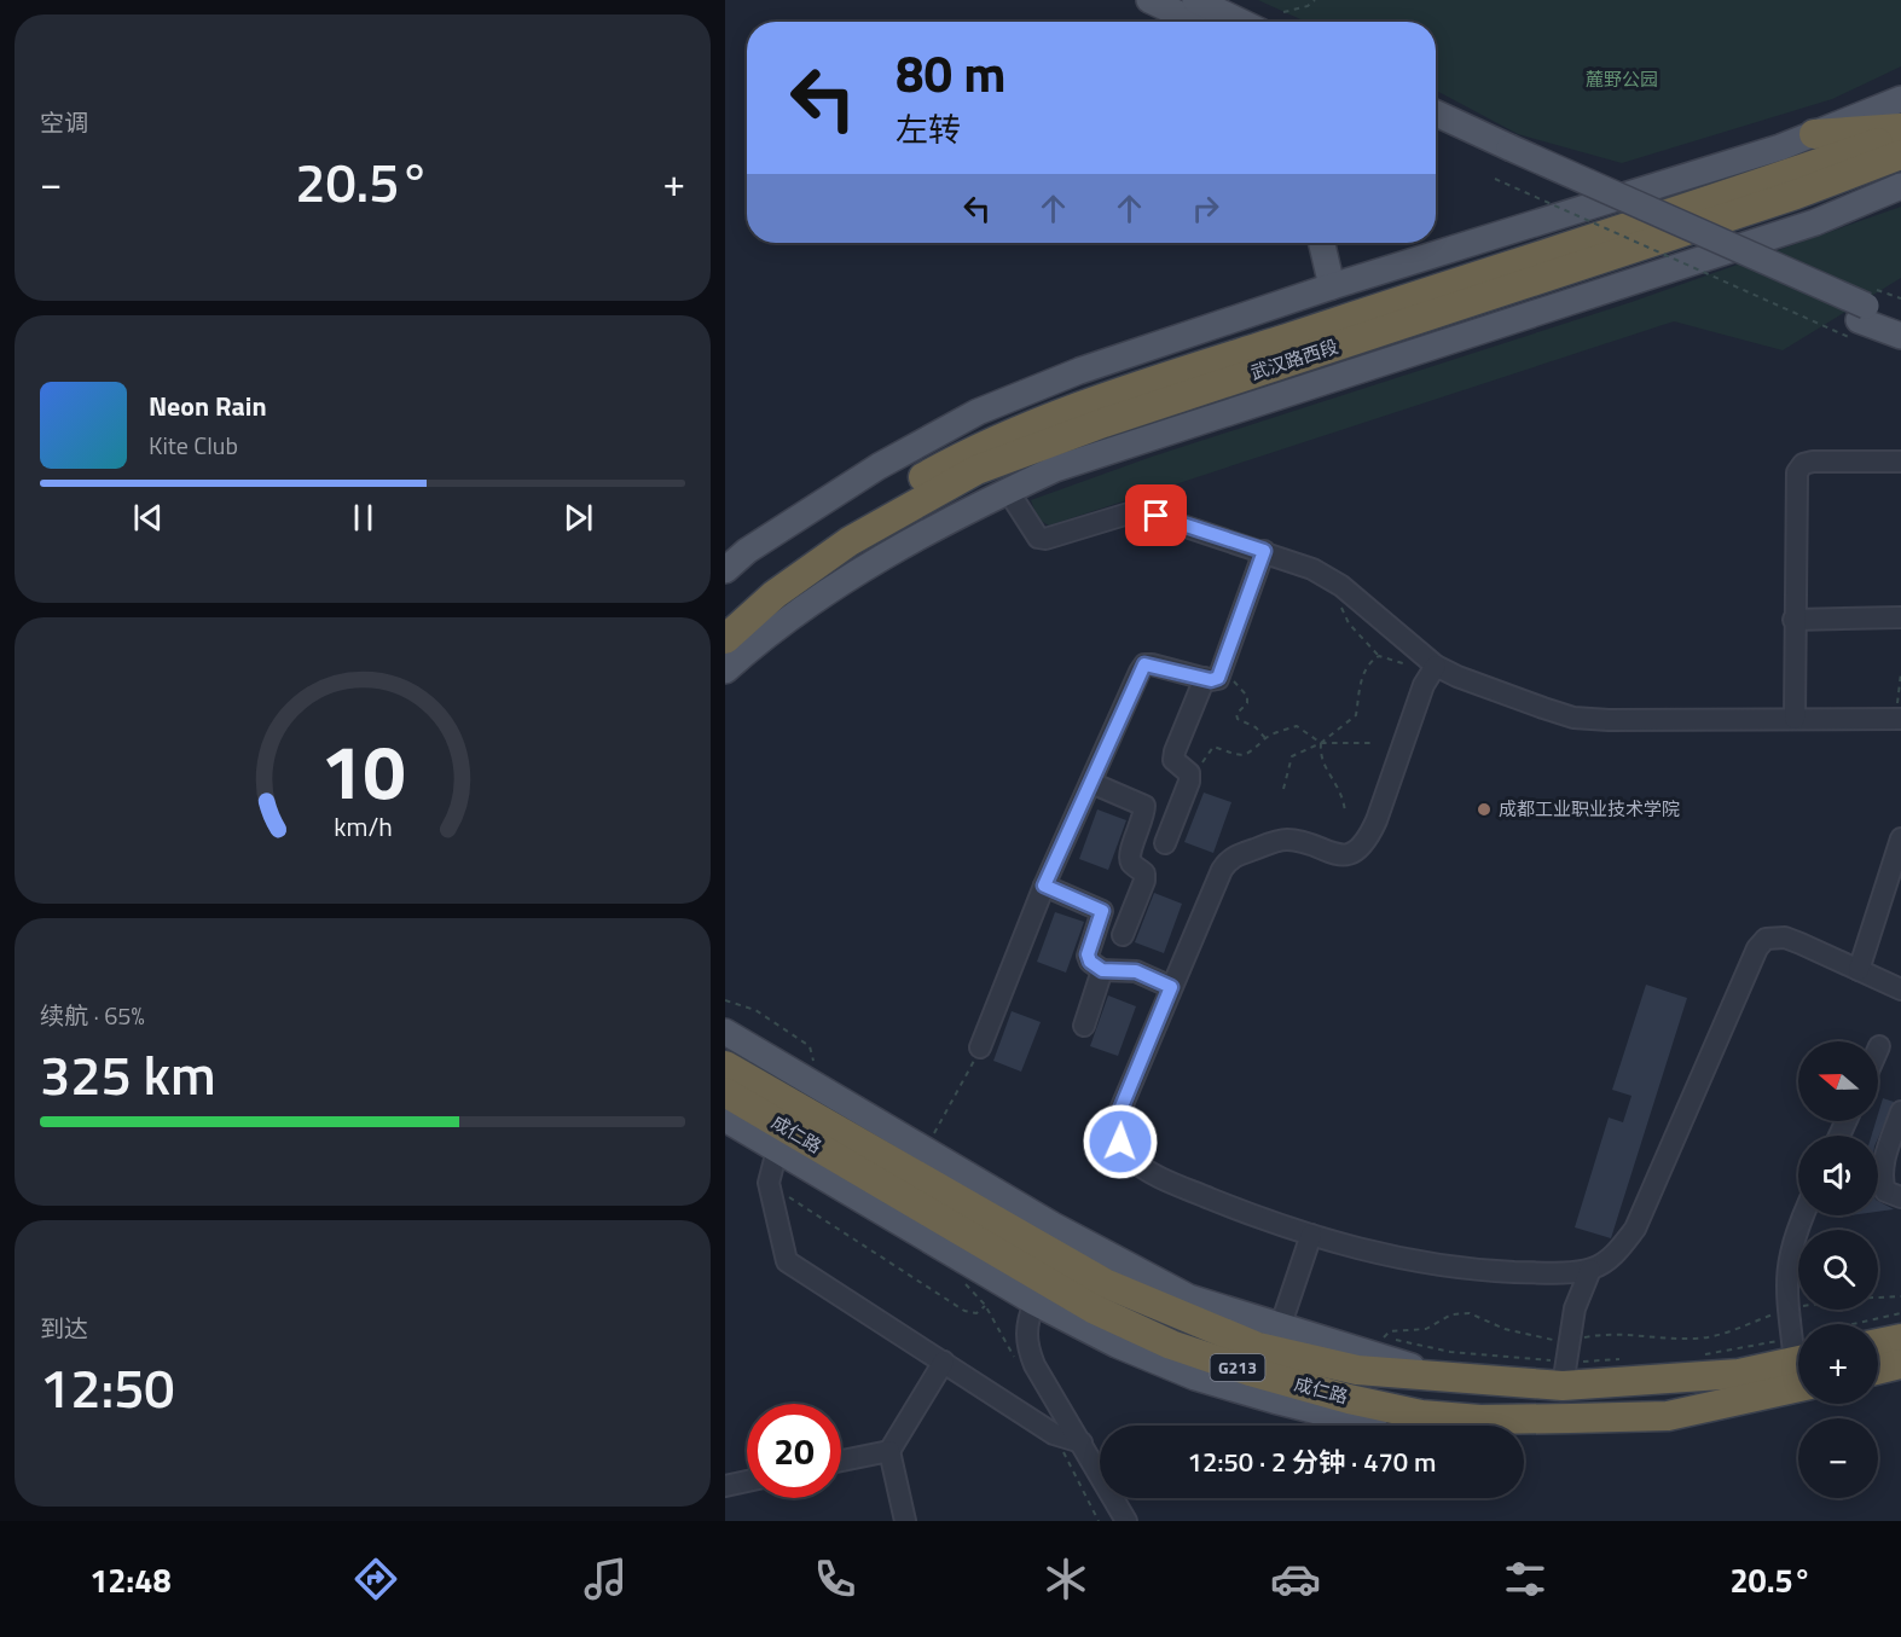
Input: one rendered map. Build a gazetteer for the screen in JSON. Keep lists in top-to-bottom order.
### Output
{
  "streets": {
    "highway": ["武汉路西段", "成仁路", "G213"]
  },
  "parks": ["麓野公园"],
  "places": ["成都工业职业技术学院"],
  "north": "left",
  "page": {
    "tile": [
      "空调",
      ["续航 · 65%", "325 km"],
      ["到达", "12:50"]
    ],
    "turn": ["80 m", "左转"],
    "heat": ["−", "20.5°", "+"],
    "song": ["Neon Rain", "Kite Club"],
    "map_buttons": ["+", "−"],
    "limit": "20",
    "trip": "12:50 · 2 分钟 · 470 m",
    "tabs": ["12:48", "20.5°"],
    "gauge": ["10", "km/h"]
  }
}
